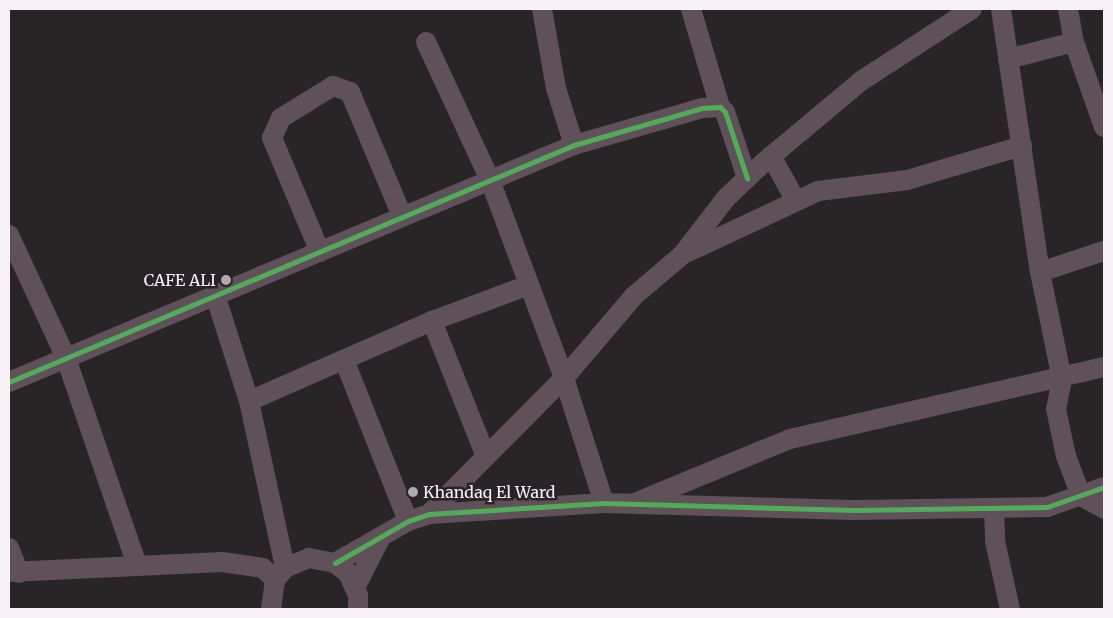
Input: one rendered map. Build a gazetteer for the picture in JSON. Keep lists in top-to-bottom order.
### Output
{
  "places": ["CAFE ALI", "Khandaq El Ward"]
}
